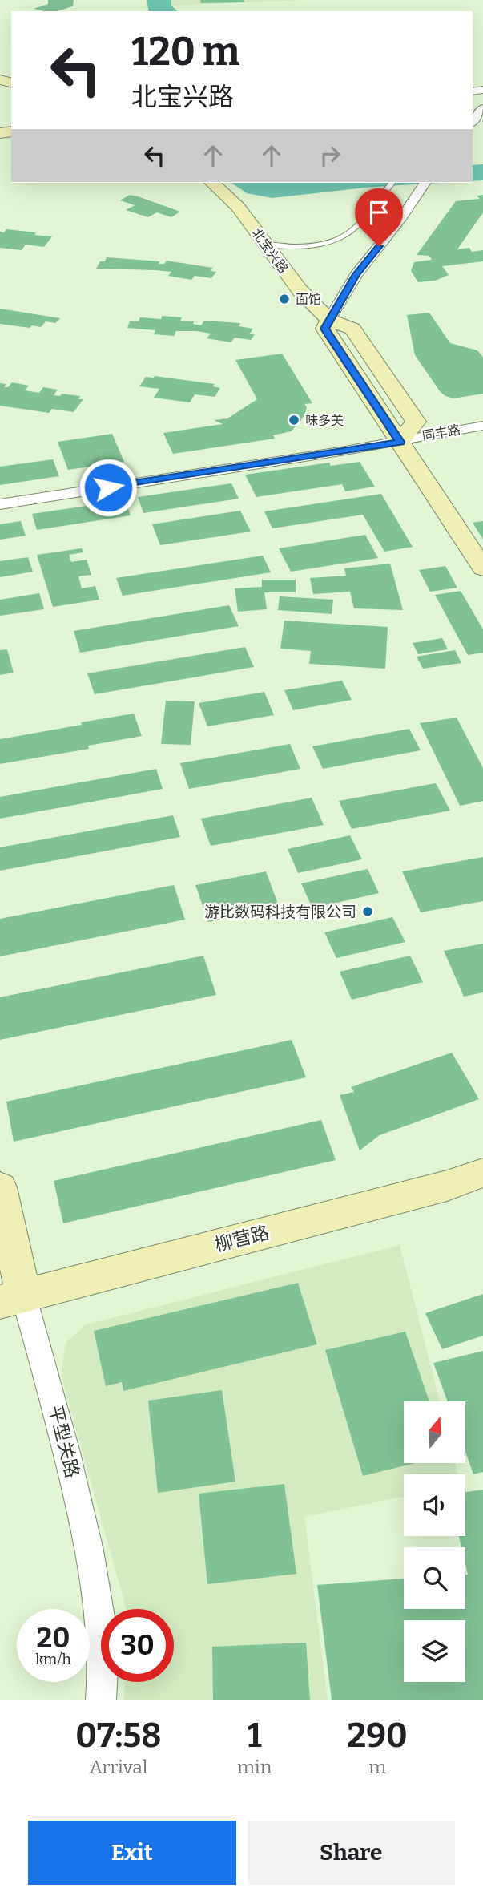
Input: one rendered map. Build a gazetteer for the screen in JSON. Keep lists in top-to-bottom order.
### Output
{
  "streets": {
    "street": [
      "北宝兴路",
      "同丰路",
      "柳营路",
      "平型关路"
    ]
  },
  "crossings": [
    ["北宝兴路", "同丰路"],
    ["柳营路", "平型关路"]
  ],
  "places": ["面馆", "味多美", "游比数码科技有限公司"],
  "north": "top",
  "page": {
    "turn": ["120 m", "北宝兴路"],
    "speed": "20 km/h",
    "limit": "30",
    "eta": [
      "07:58",
      "Arrival",
      "1",
      "min",
      "290",
      "m"
    ],
    "buttons": ["Exit", "Share"]
  }
}
